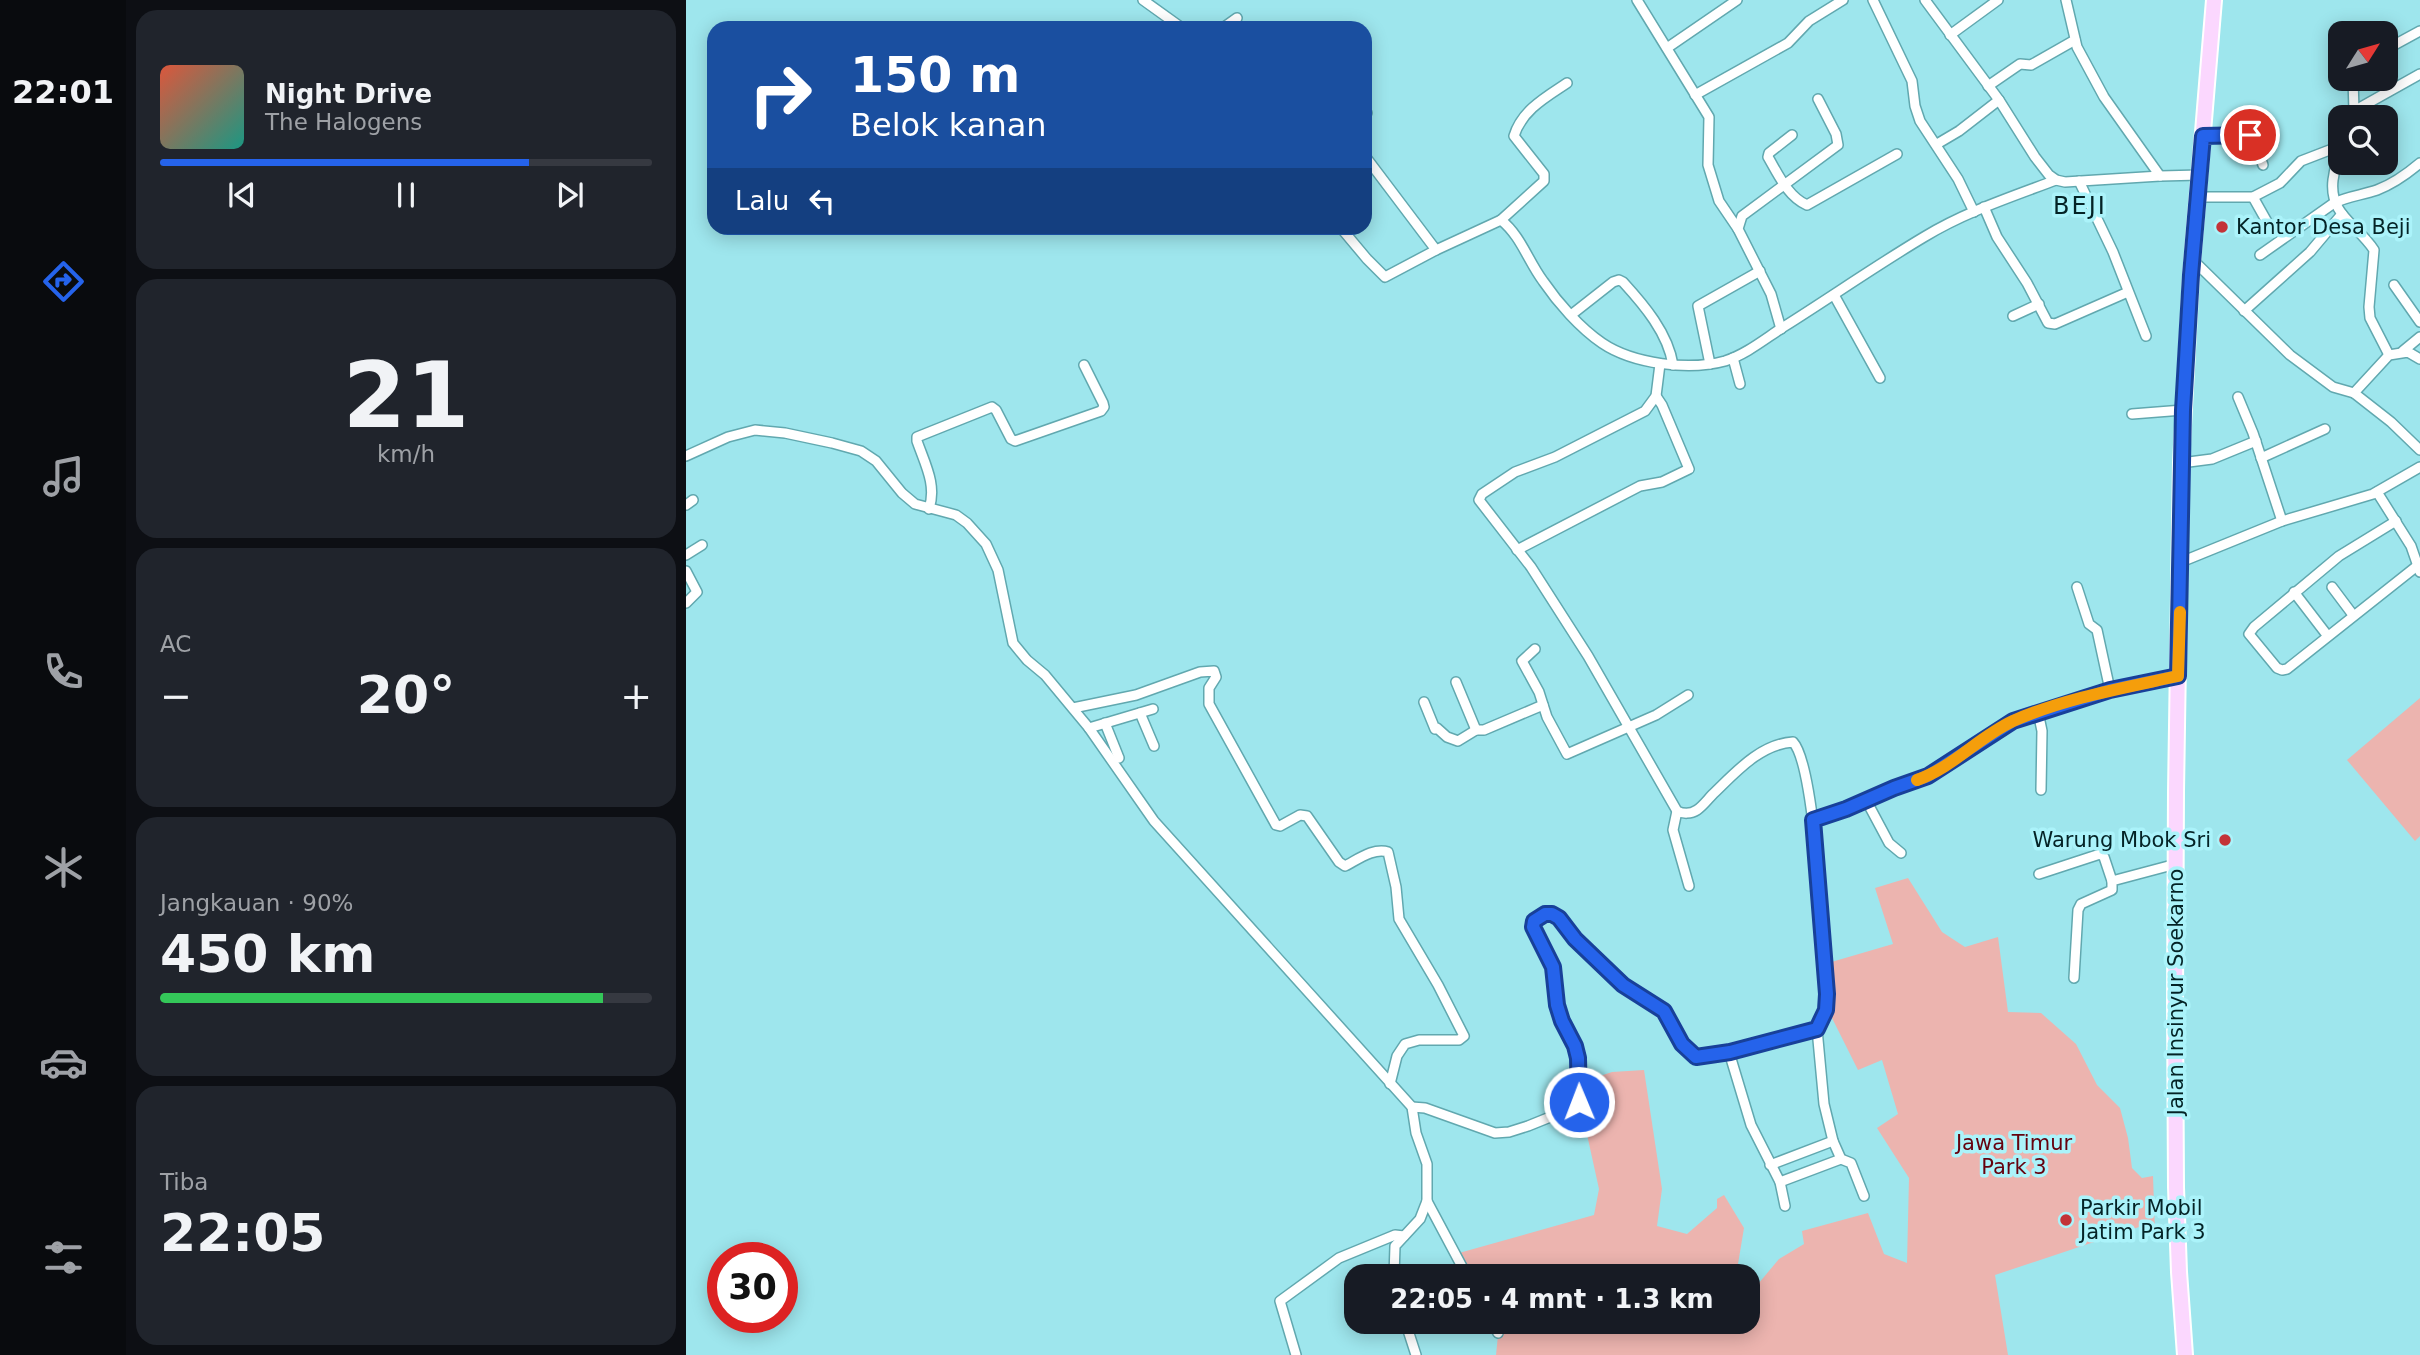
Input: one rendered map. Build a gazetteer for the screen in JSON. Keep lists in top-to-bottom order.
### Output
{
  "streets": {
    "main road": ["Jalan Insinyur Soekarno"]
  },
  "districts": ["BEJI"],
  "parks": ["Jawa Timur Park 3"],
  "places": ["Kantor Desa Beji", "Warung Mbok Sri", "Parkir Mobil Jatim Park 3"],
  "north": "top right",
  "page": {
    "tabs": "22:01",
    "turn": ["150 m", "Belok kanan"],
    "song": ["Night Drive", "The Halogens"],
    "then": "Lalu",
    "tile": [
      ["21", "km/h"],
      "AC",
      ["Jangkauan · 90%", "450 km"],
      ["Tiba", "22:05"]
    ],
    "heat": ["−", "20°", "+"],
    "limit": "30",
    "trip": "22:05 · 4 mnt · 1.3 km"
  }
}
